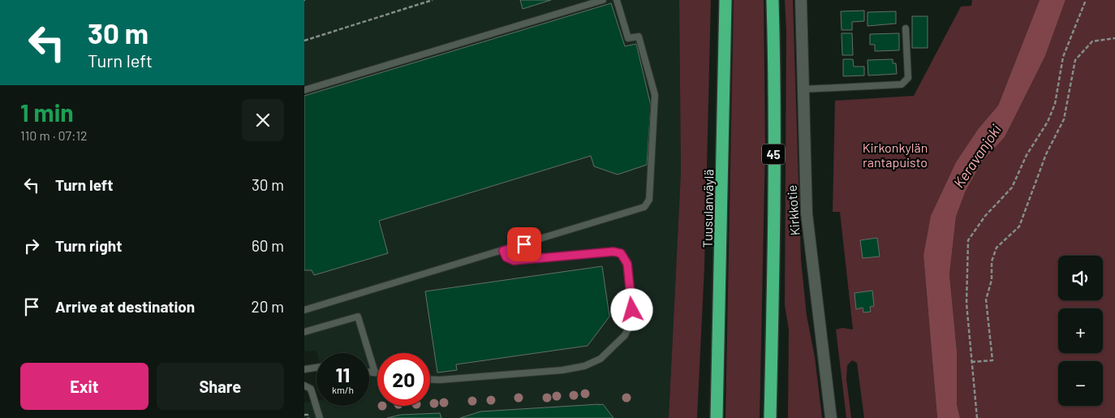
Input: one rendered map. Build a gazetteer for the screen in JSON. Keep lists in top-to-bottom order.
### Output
{
  "streets": {
    "highway": ["45", "Tuusulanväylä"],
    "street": ["Kirkkotie"]
  },
  "water": ["Keravanjoki"],
  "parks": ["Kirkonkylän rantapuisto"],
  "page": {
    "turn": ["30 m", "Turn left"],
    "heading": ["1 min", "110 m · 07:12"],
    "list": [
      {
        "name": "Turn left",
        "value": "30 m"
      },
      {
        "name": "Turn right",
        "value": "60 m"
      },
      {
        "name": "Arrive at destination",
        "value": "20 m"
      }
    ],
    "map_buttons": ["+", "−"],
    "speed": "11 km/h",
    "limit": "20",
    "buttons": ["Exit", "Share"]
  }
}
